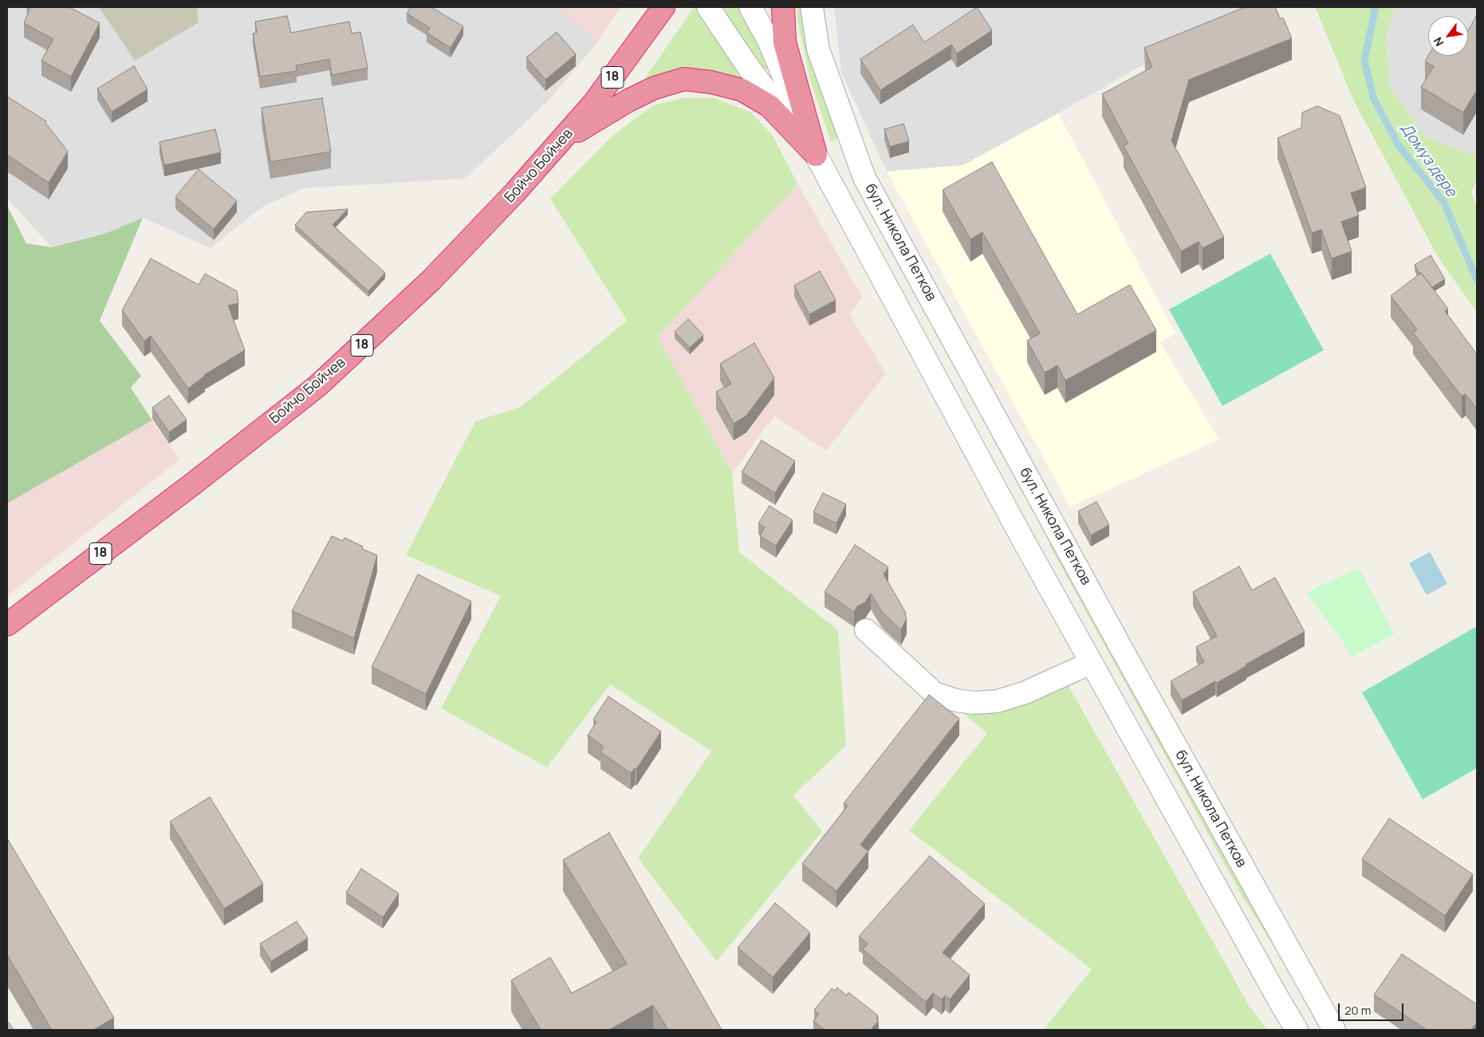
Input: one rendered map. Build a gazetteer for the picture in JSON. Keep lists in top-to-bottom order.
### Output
{
  "streets": {
    "highway": ["18", "Бойчо Бойчев"],
    "street": ["бул. Никола Петков"]
  },
  "water": ["Домуз дере"],
  "scale_bar": "20 m",
  "north": "bottom left"
}
